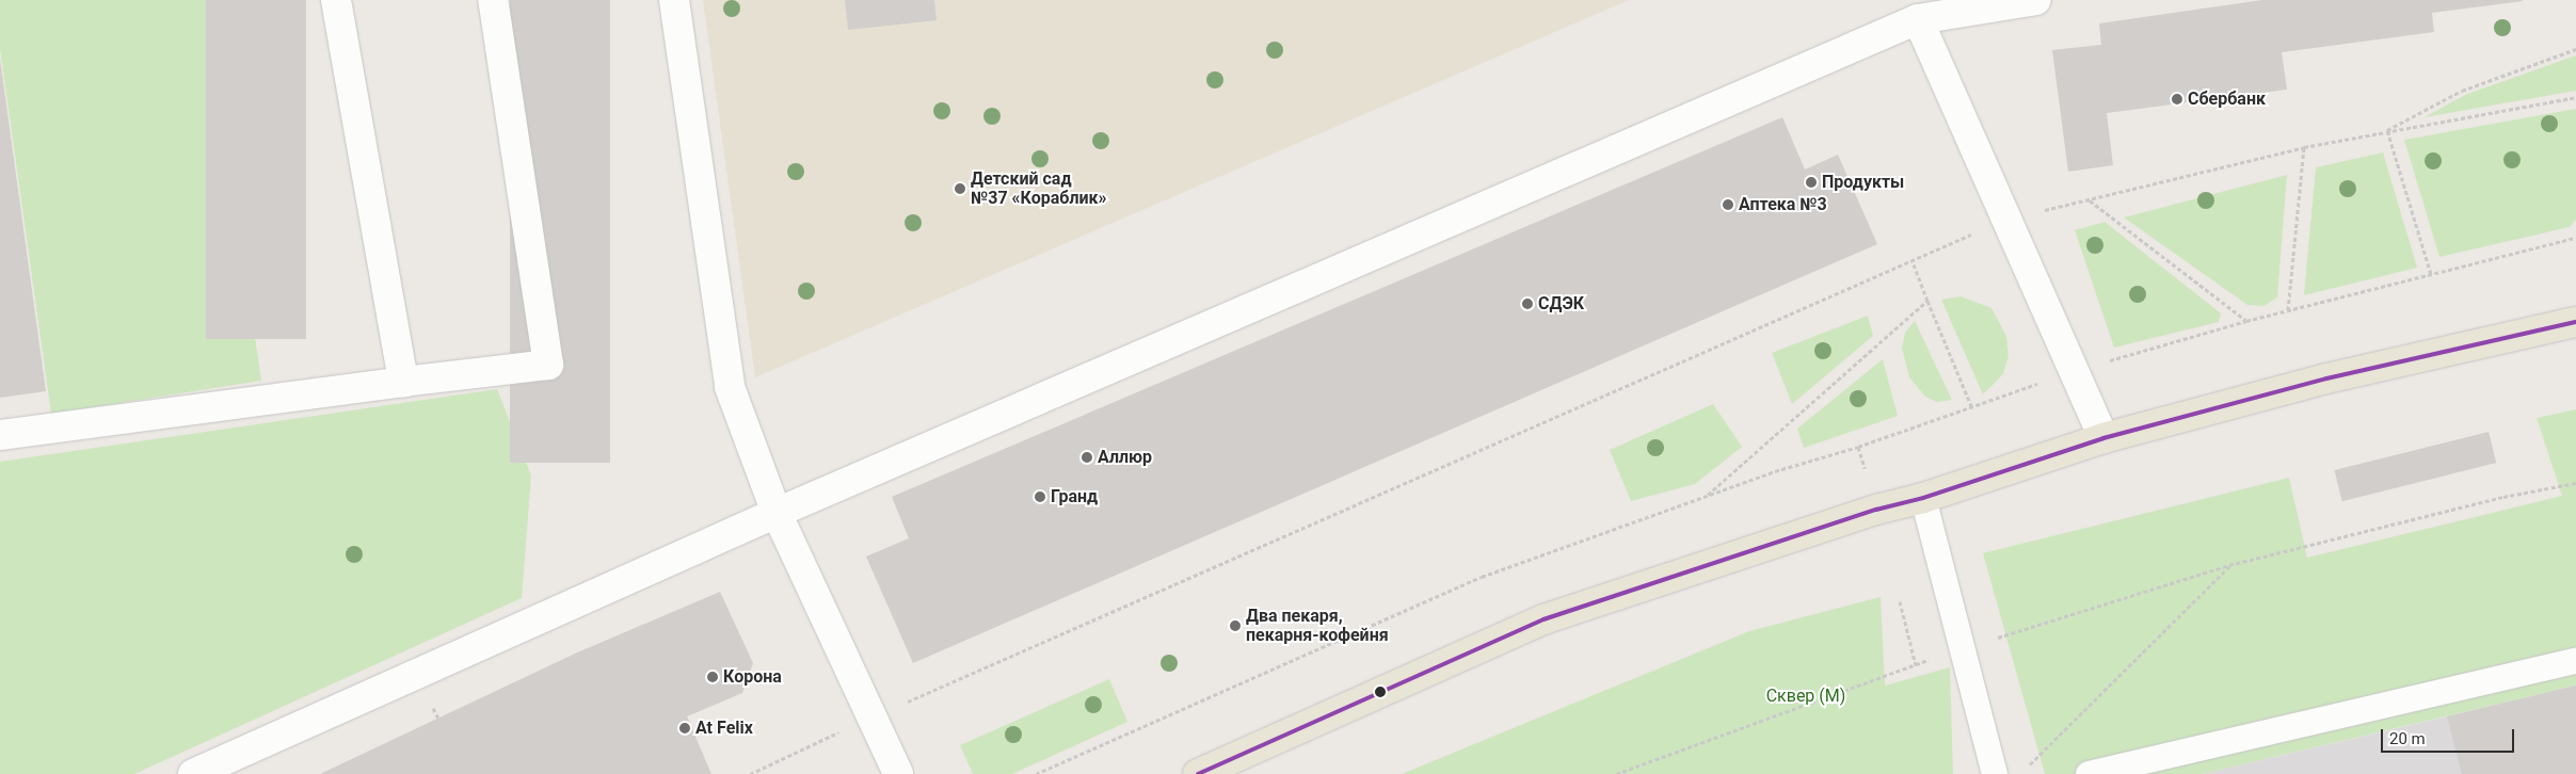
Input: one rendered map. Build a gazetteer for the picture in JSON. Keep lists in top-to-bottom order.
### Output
{
  "parks": ["Сквер (М)"],
  "places": [
    "Сбербанк",
    "Продукты",
    "Детский сад №37 «Кораблик»",
    "Аптека №3",
    "СДЭК",
    "Аллюр",
    "Гранд",
    "Два пекаря, пекарня-кофейня",
    "Корона",
    "At Felix"
  ],
  "scale_bar": "20 m"
}
